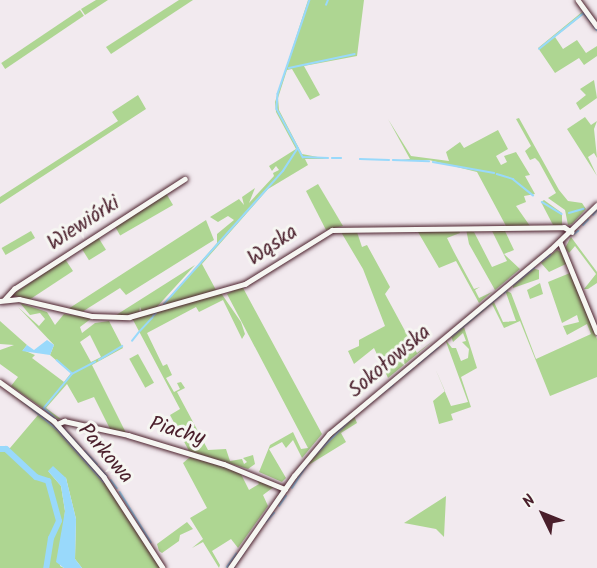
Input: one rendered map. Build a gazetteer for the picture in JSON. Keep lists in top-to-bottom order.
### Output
{
  "streets": {
    "street": [
      "Wiewiórki",
      "Wąska",
      "Sokołowska",
      "Piachy",
      "Parkowa"
    ]
  },
  "crossings": [
    ["Wiewiórki", "Wąska"],
    ["Wąska", "Sokołowska"],
    ["Sokołowska", "Piachy"],
    ["Piachy", "Parkowa"]
  ],
  "north": "top left"
}
